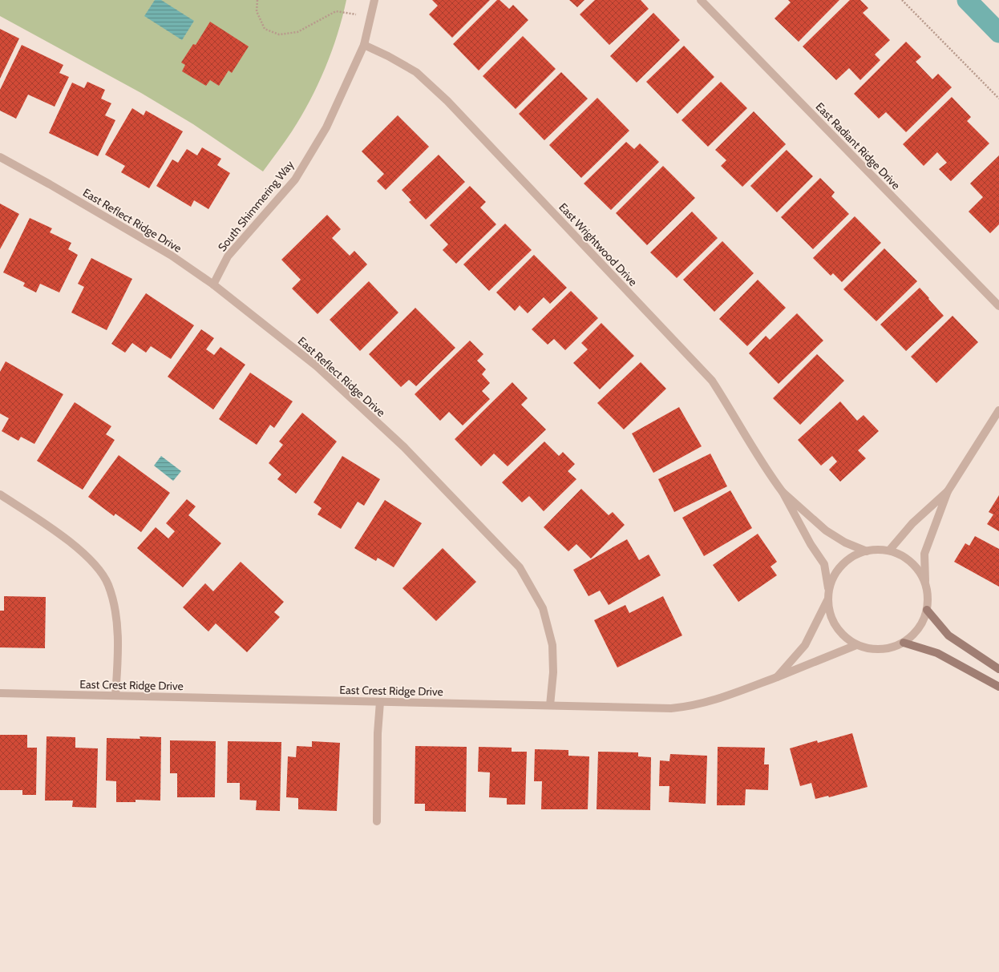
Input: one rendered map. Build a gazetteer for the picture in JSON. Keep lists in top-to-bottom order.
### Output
{
  "streets": {
    "street": [
      "East Radiant Ridge Drive",
      "South Shimmering Way",
      "East Reflect Ridge Drive",
      "East Wrightwood Drive",
      "East Crest Ridge Drive"
    ]
  },
  "crossings": [
    ["South Shimmering Way", "East Reflect Ridge Drive"],
    ["South Shimmering Way", "East Wrightwood Drive"],
    ["East Reflect Ridge Drive", "East Crest Ridge Drive"],
    ["East Wrightwood Drive", "East Crest Ridge Drive"]
  ]
}
